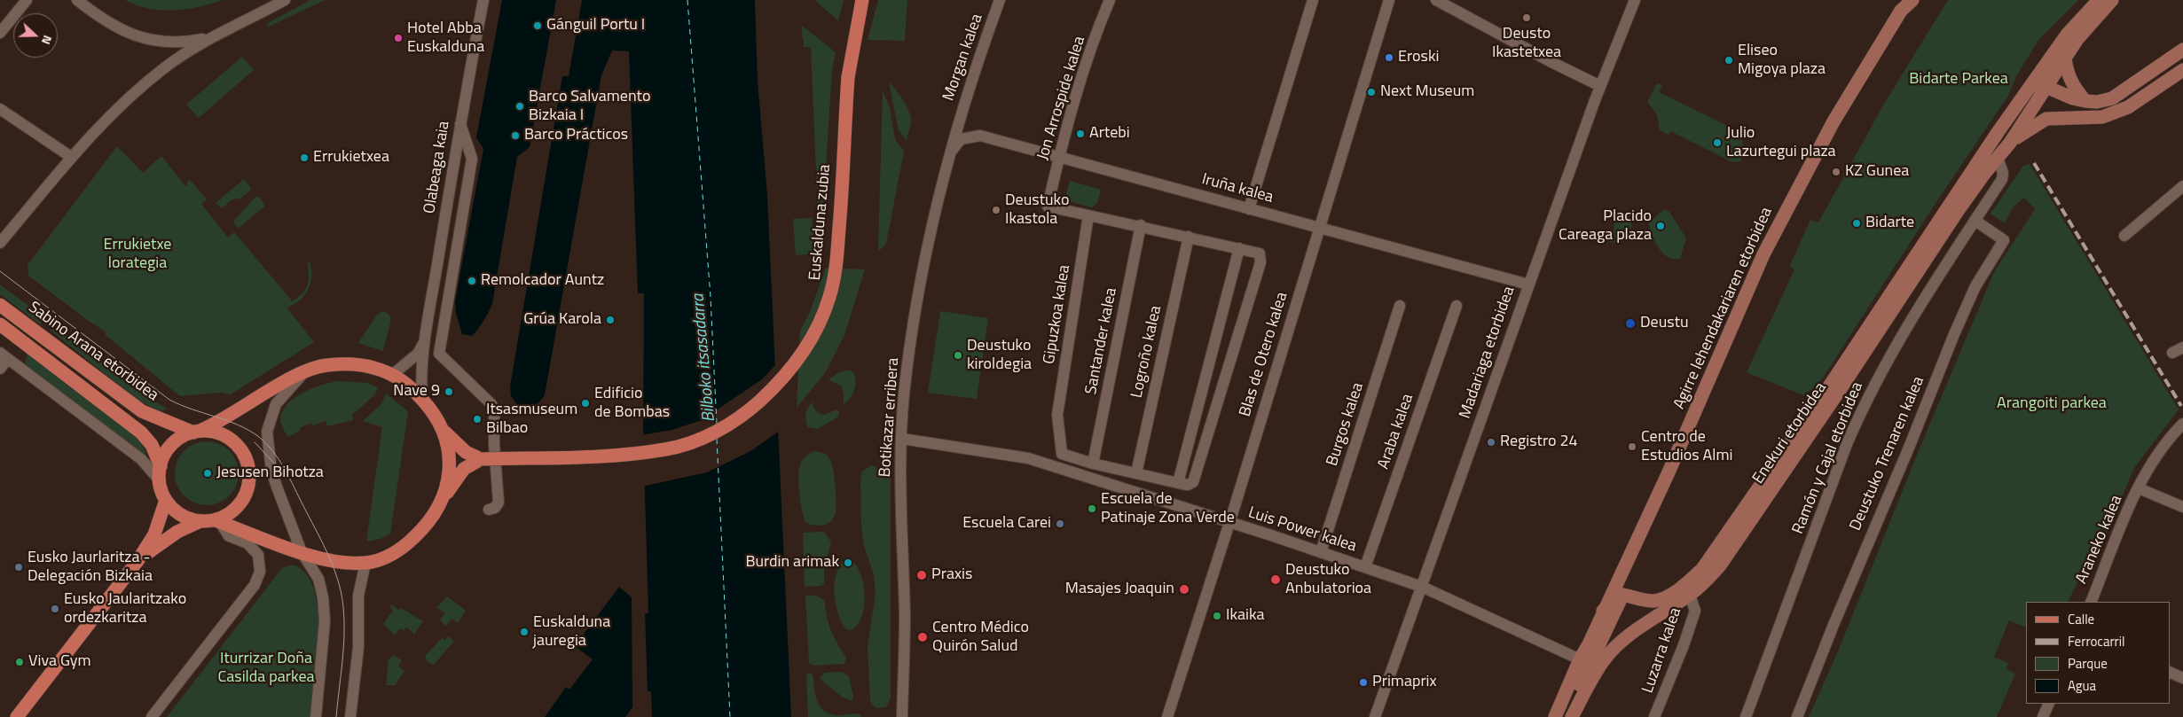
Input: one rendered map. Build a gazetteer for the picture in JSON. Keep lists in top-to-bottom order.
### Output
{
  "streets": {
    "main road": [
      "Euskalduna zubia",
      "Agirre lehendakariaren etorbidea",
      "Sabino Arana etorbidea",
      "Enekuri etorbidea"
    ],
    "street": [
      "Morgan kalea",
      "Jon Arrospide kalea",
      "Olabeaga kaia",
      "Iruña kalea",
      "Gipuzkoa kalea",
      "Santander kalea",
      "Logroño kalea",
      "Madariaga etorbidea",
      "Blas de Otero kalea",
      "Botikazar erribera",
      "Burgos kalea",
      "Araba kalea",
      "Deustuko Trenaren kalea",
      "Ramón y Cajal etorbidea",
      "Luis Power kalea",
      "Araneko kalea",
      "Luzarra kalea"
    ]
  },
  "crossings": [
    ["Morgan kalea", "Botikazar erribera"],
    ["Jon Arrospide kalea", "Iruña kalea"],
    ["Jon Arrospide kalea", "Gipuzkoa kalea"],
    ["Iruña kalea", "Madariaga etorbidea"],
    ["Iruña kalea", "Blas de Otero kalea"],
    ["Iruña kalea", "Botikazar erribera"],
    ["Agirre lehendakariaren etorbidea", "Enekuri etorbidea"],
    ["Agirre lehendakariaren etorbidea", "Luis Power kalea"],
    ["Gipuzkoa kalea", "Santander kalea"],
    ["Gipuzkoa kalea", "Logroño kalea"],
    ["Madariaga etorbidea", "Luis Power kalea"],
    ["Blas de Otero kalea", "Luis Power kalea"],
    ["Botikazar erribera", "Luis Power kalea"],
    ["Burgos kalea", "Luis Power kalea"],
    ["Araba kalea", "Luis Power kalea"],
    ["Enekuri etorbidea", "Ramón y Cajal etorbidea"],
    ["Enekuri etorbidea", "Luzarra kalea"],
    ["Deustuko Trenaren kalea", "Ramón y Cajal etorbidea"]
  ],
  "water": ["Bilboko itsasadarra"],
  "parks": [
    "Bidarte Parkea",
    "Errukietxe lorategia",
    "Arangoiti parkea",
    "Iturrizar Doña Casilda parkea"
  ],
  "places": [
    "Deusto Ikastetxea",
    "Gánguil Portu I",
    "Hotel Abba Euskalduna",
    "Eroski",
    "Eliseo Migoya plaza",
    "Next Museum",
    "Barco Salvamento Bizkaia I",
    "Artebi",
    "Barco Prácticos",
    "Julio Lazurtegui plaza",
    "Errukietxea",
    "KZ Gunea",
    "Deustuko Ikastola",
    "Bidarte",
    "Placido Careaga plaza",
    "Remolcador Auntz",
    "Grúa Karola",
    "Deustu",
    "Deustuko kiroldegia",
    "Nave 9",
    "Edificio de Bombas",
    "Itsasmuseum Bilbao",
    "Registro 24",
    "Centro de Estudios Almi",
    "Jesusen Bihotza",
    "Escuela de Patinaje Zona Verde",
    "Escuela Carei",
    "Burdin arimak",
    "Eusko Jaurlaritza - Delegación Bizkaia",
    "Praxis",
    "Deustuko Anbulatorioa",
    "Masajes Joaquin",
    "Eusko Jaularitzako ordezkaritza",
    "Ikaika",
    "Euskalduna jauregia",
    "Centro Médico Quirón Salud",
    "Viva Gym",
    "Primaprix"
  ],
  "legend": [
    "Calle",
    "Ferrocarril",
    "Parque",
    "Agua"
  ],
  "north": "right"
}
